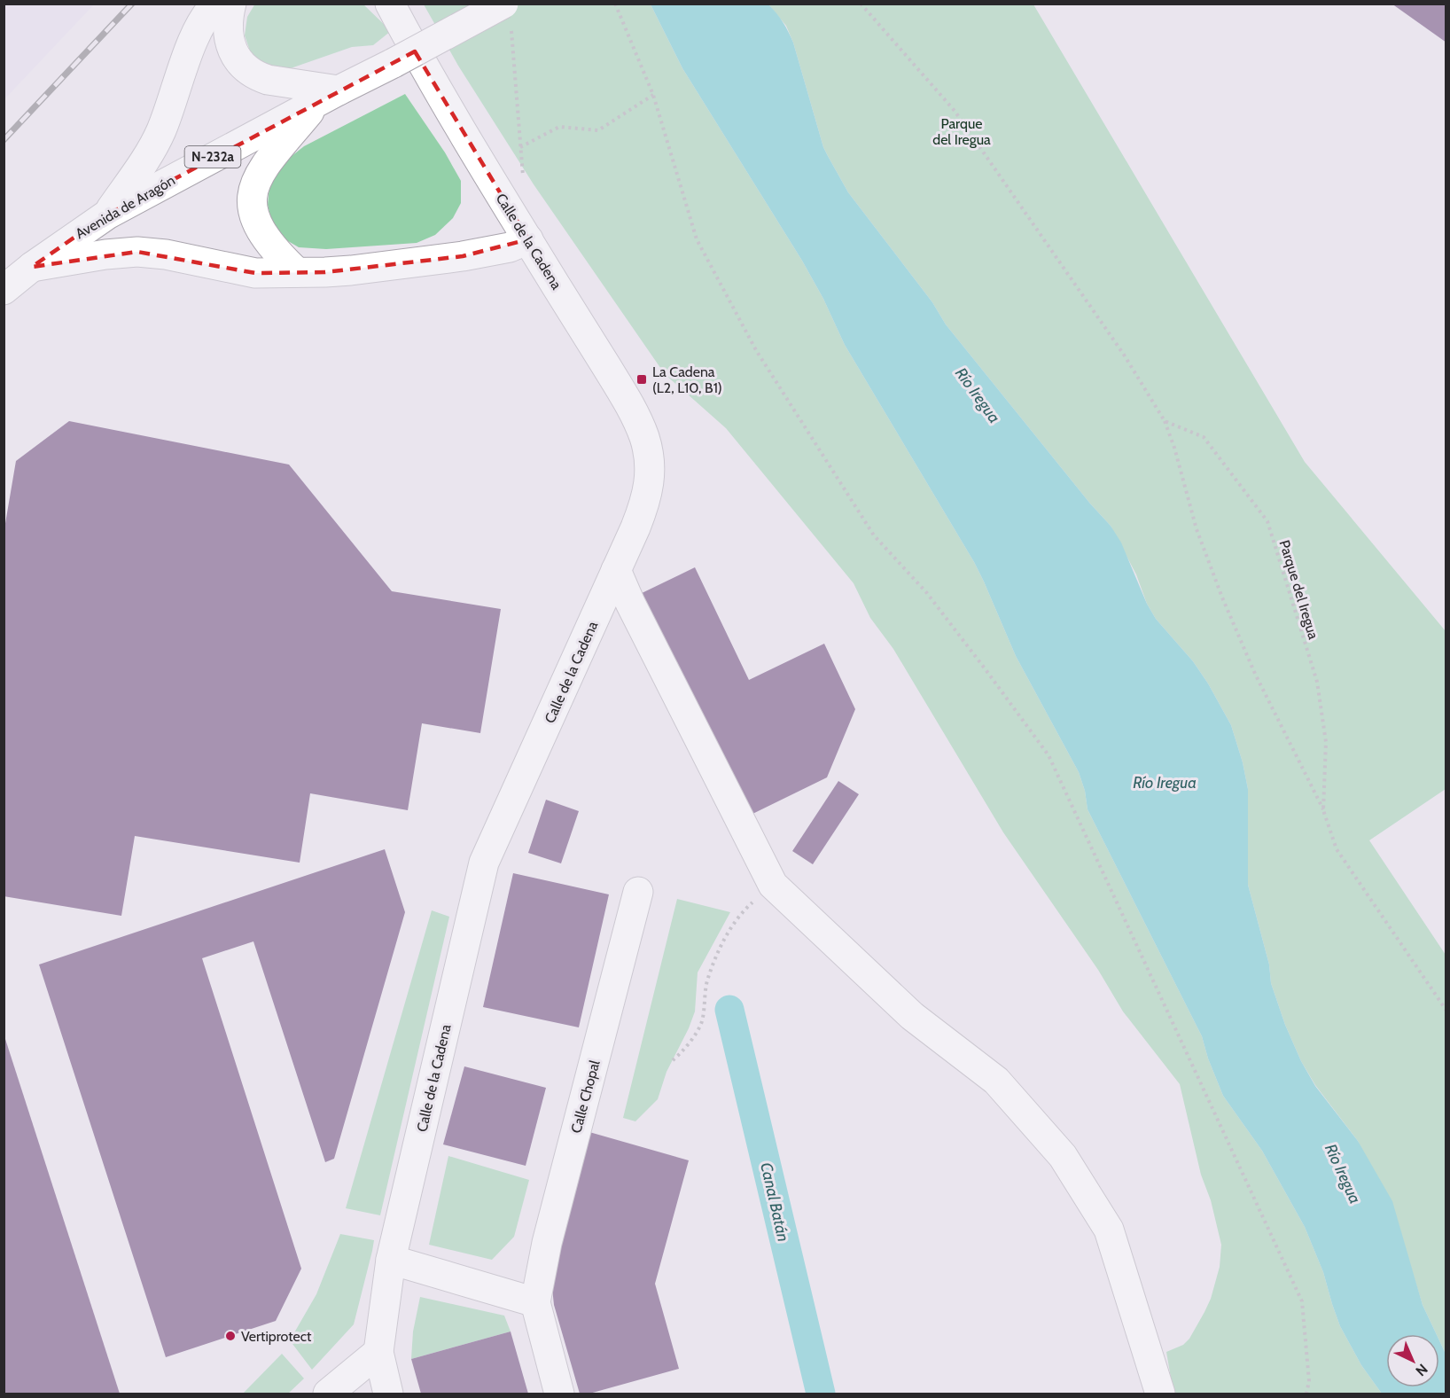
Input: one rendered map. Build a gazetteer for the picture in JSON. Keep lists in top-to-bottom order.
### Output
{
  "streets": {
    "street": [
      "N-232a",
      "Avenida de Aragón",
      "Calle de la Cadena",
      "Calle Chopal"
    ],
    "path": ["Parque del Iregua"]
  },
  "crossings": [
    ["N-232a", "Avenida de Aragón"]
  ],
  "water": ["Río Iregua", "Canal Batán"],
  "parks": ["Parque del Iregua"],
  "places": {
    "transit": ["La Cadena (L2, L10, B1)"],
    "other": ["Vertiprotect"]
  },
  "north": "bottom right"
}
